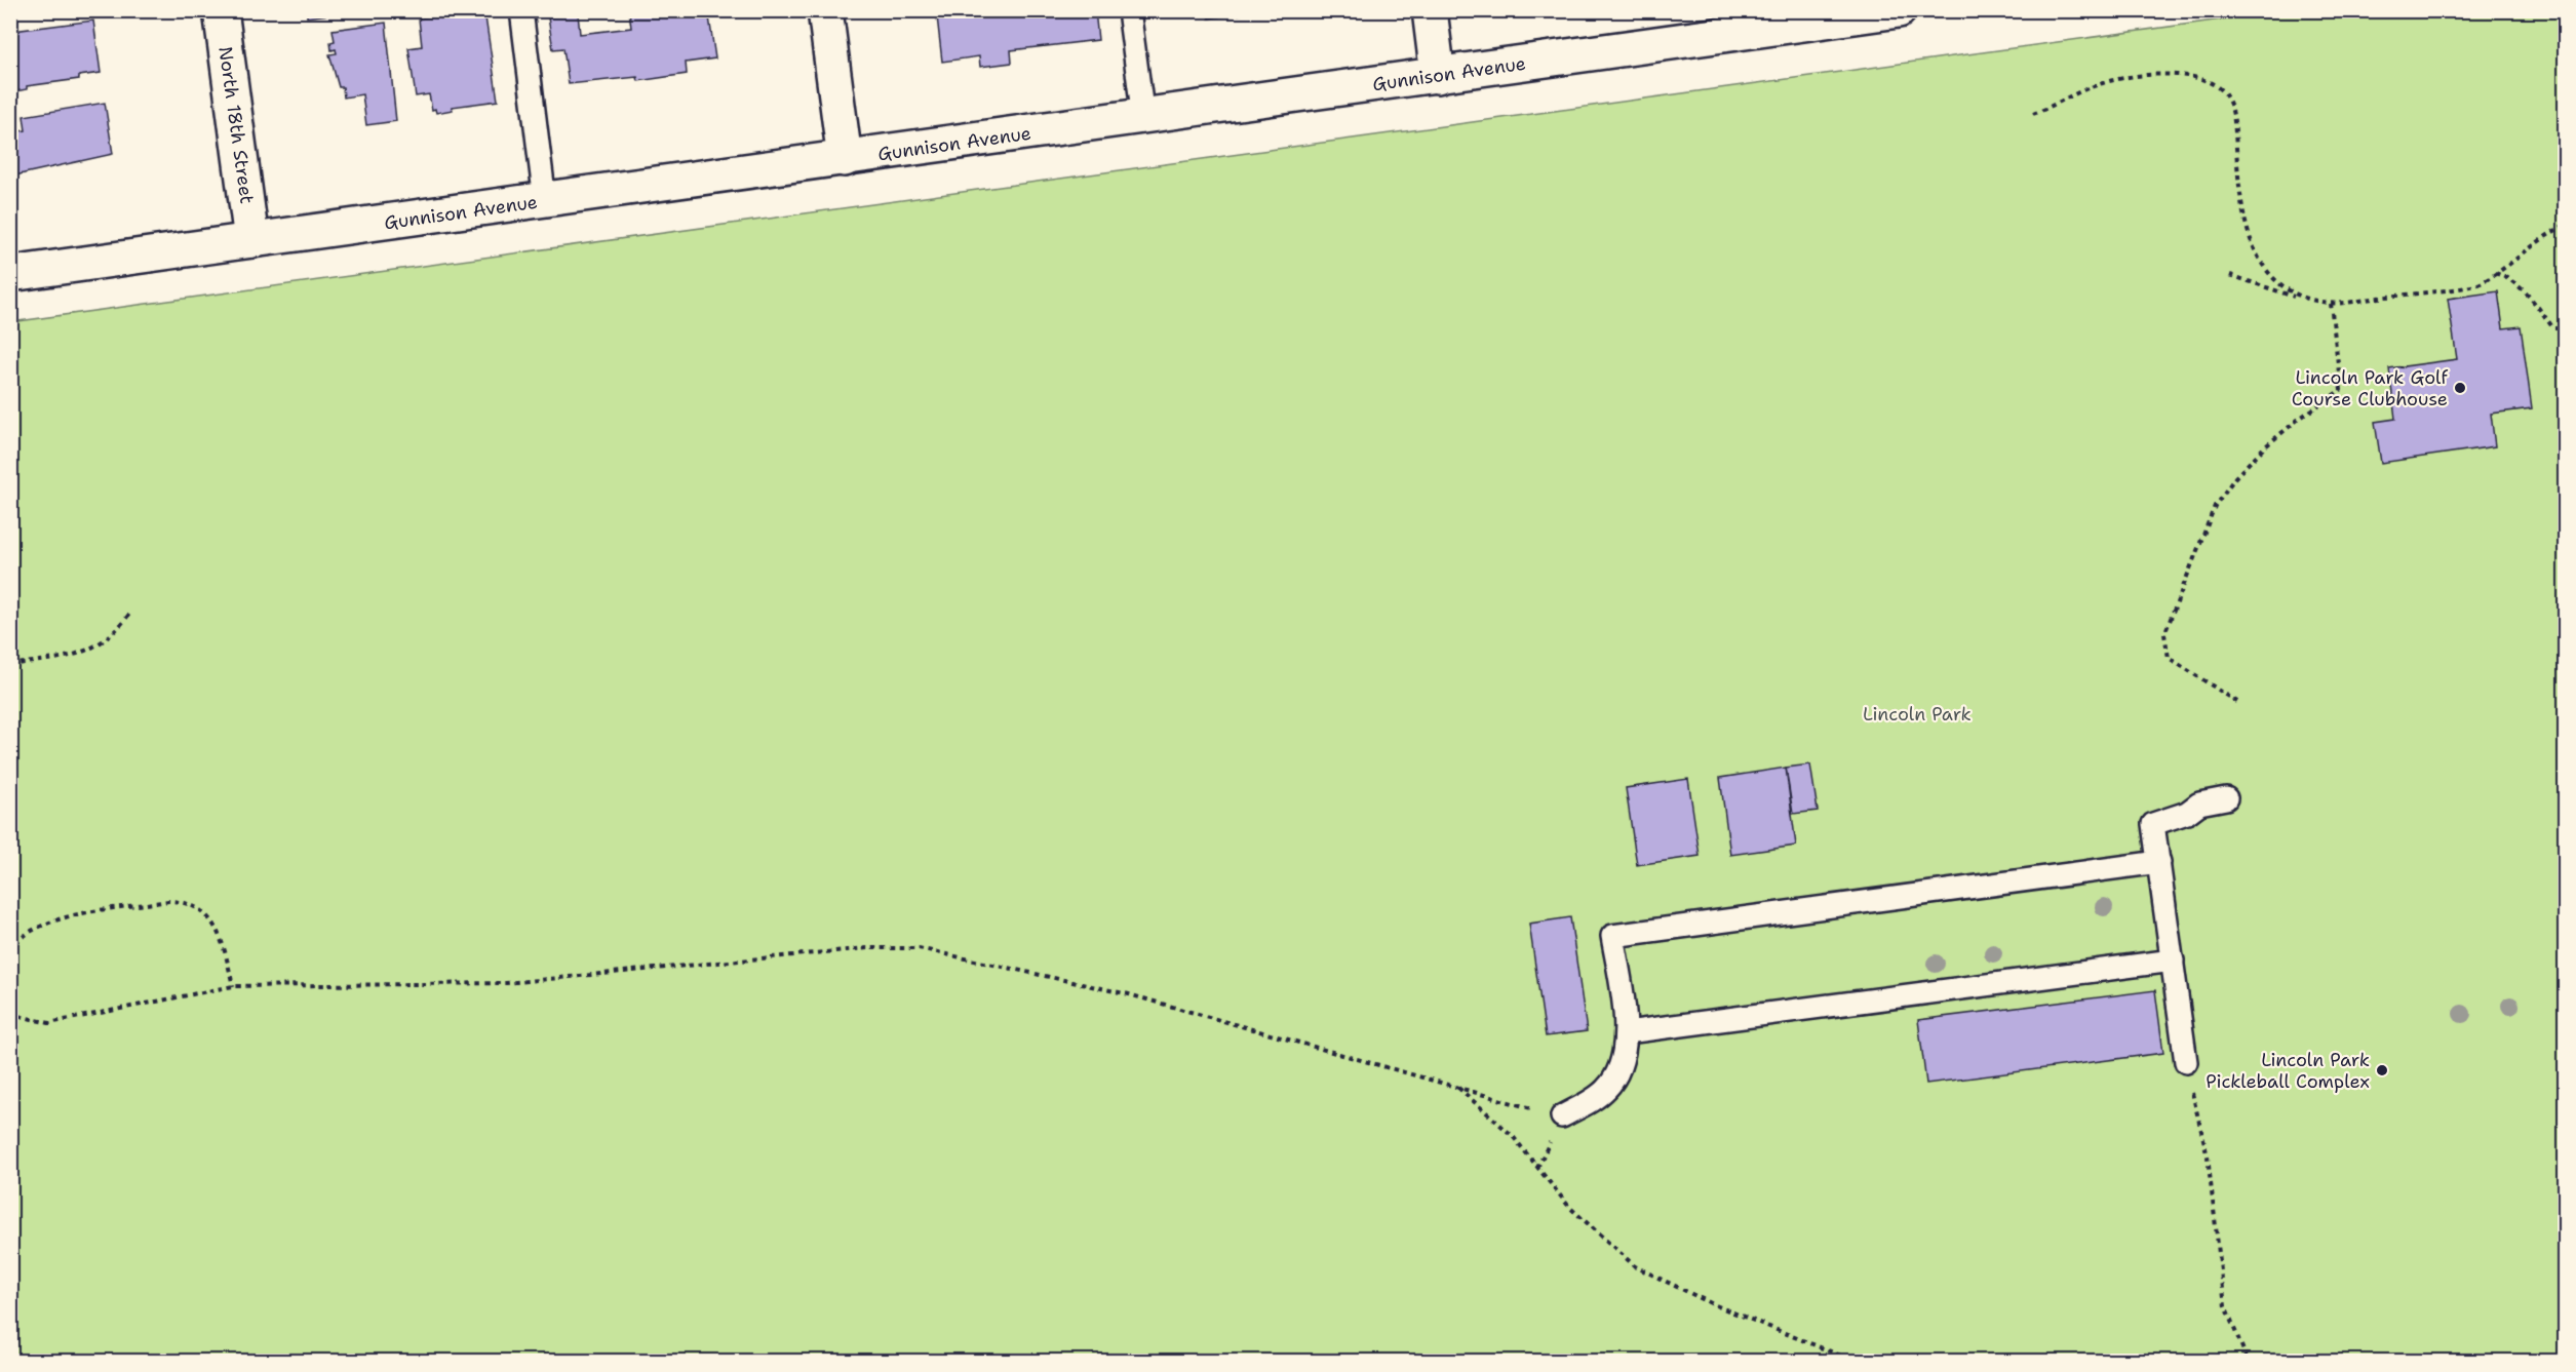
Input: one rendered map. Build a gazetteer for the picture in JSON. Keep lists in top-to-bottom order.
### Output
{
  "streets": {
    "street": ["Gunnison Avenue", "North 18th Street"]
  },
  "crossings": [
    ["Gunnison Avenue", "North 18th Street"]
  ],
  "parks": ["Lincoln Park"],
  "places": ["Lincoln Park Golf Course Clubhouse", "Lincoln Park Pickleball Complex"]
}
